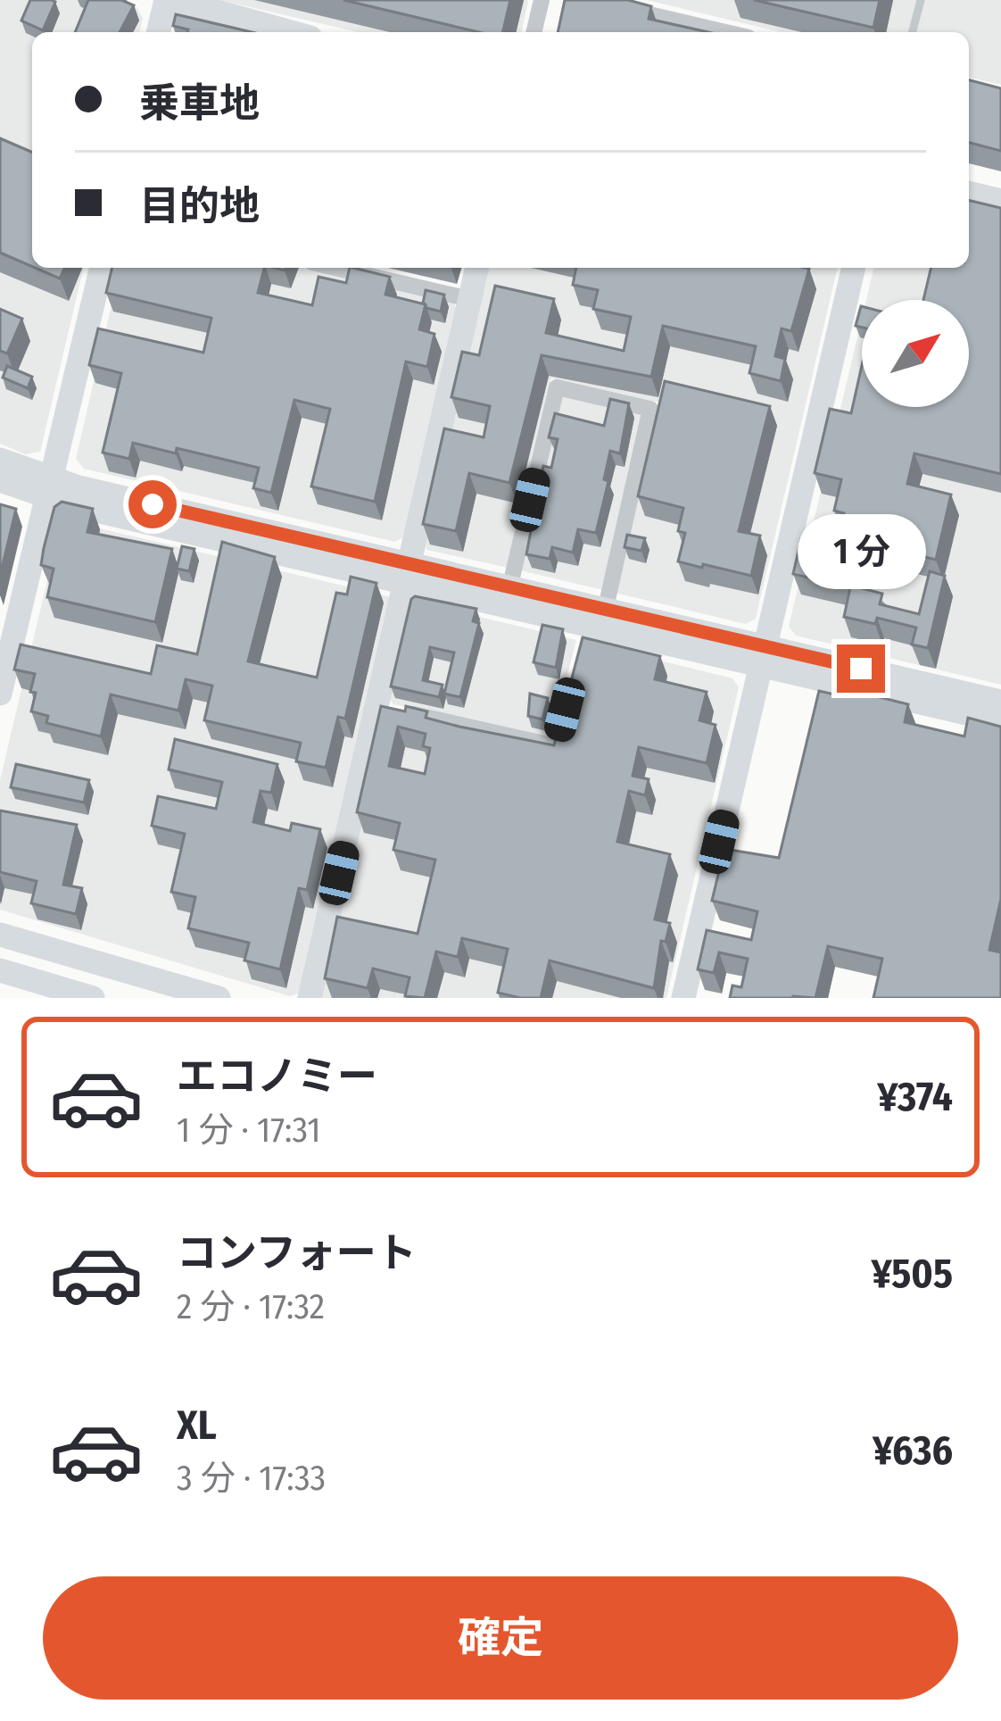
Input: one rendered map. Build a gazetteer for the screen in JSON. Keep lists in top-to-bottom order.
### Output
{
  "north": "top right",
  "page": {
    "banner": ["乗車地", "目的地"],
    "bubble": "1 分",
    "list": [
      {
        "name": "エコノミー",
        "note": "1 分 · 17:31",
        "value": "¥374"
      },
      {
        "name": "コンフォート",
        "note": "2 分 · 17:32",
        "value": "¥505"
      },
      {
        "name": "XL",
        "note": "3 分 · 17:33",
        "value": "¥636"
      }
    ],
    "buttons": "確定"
  }
}
